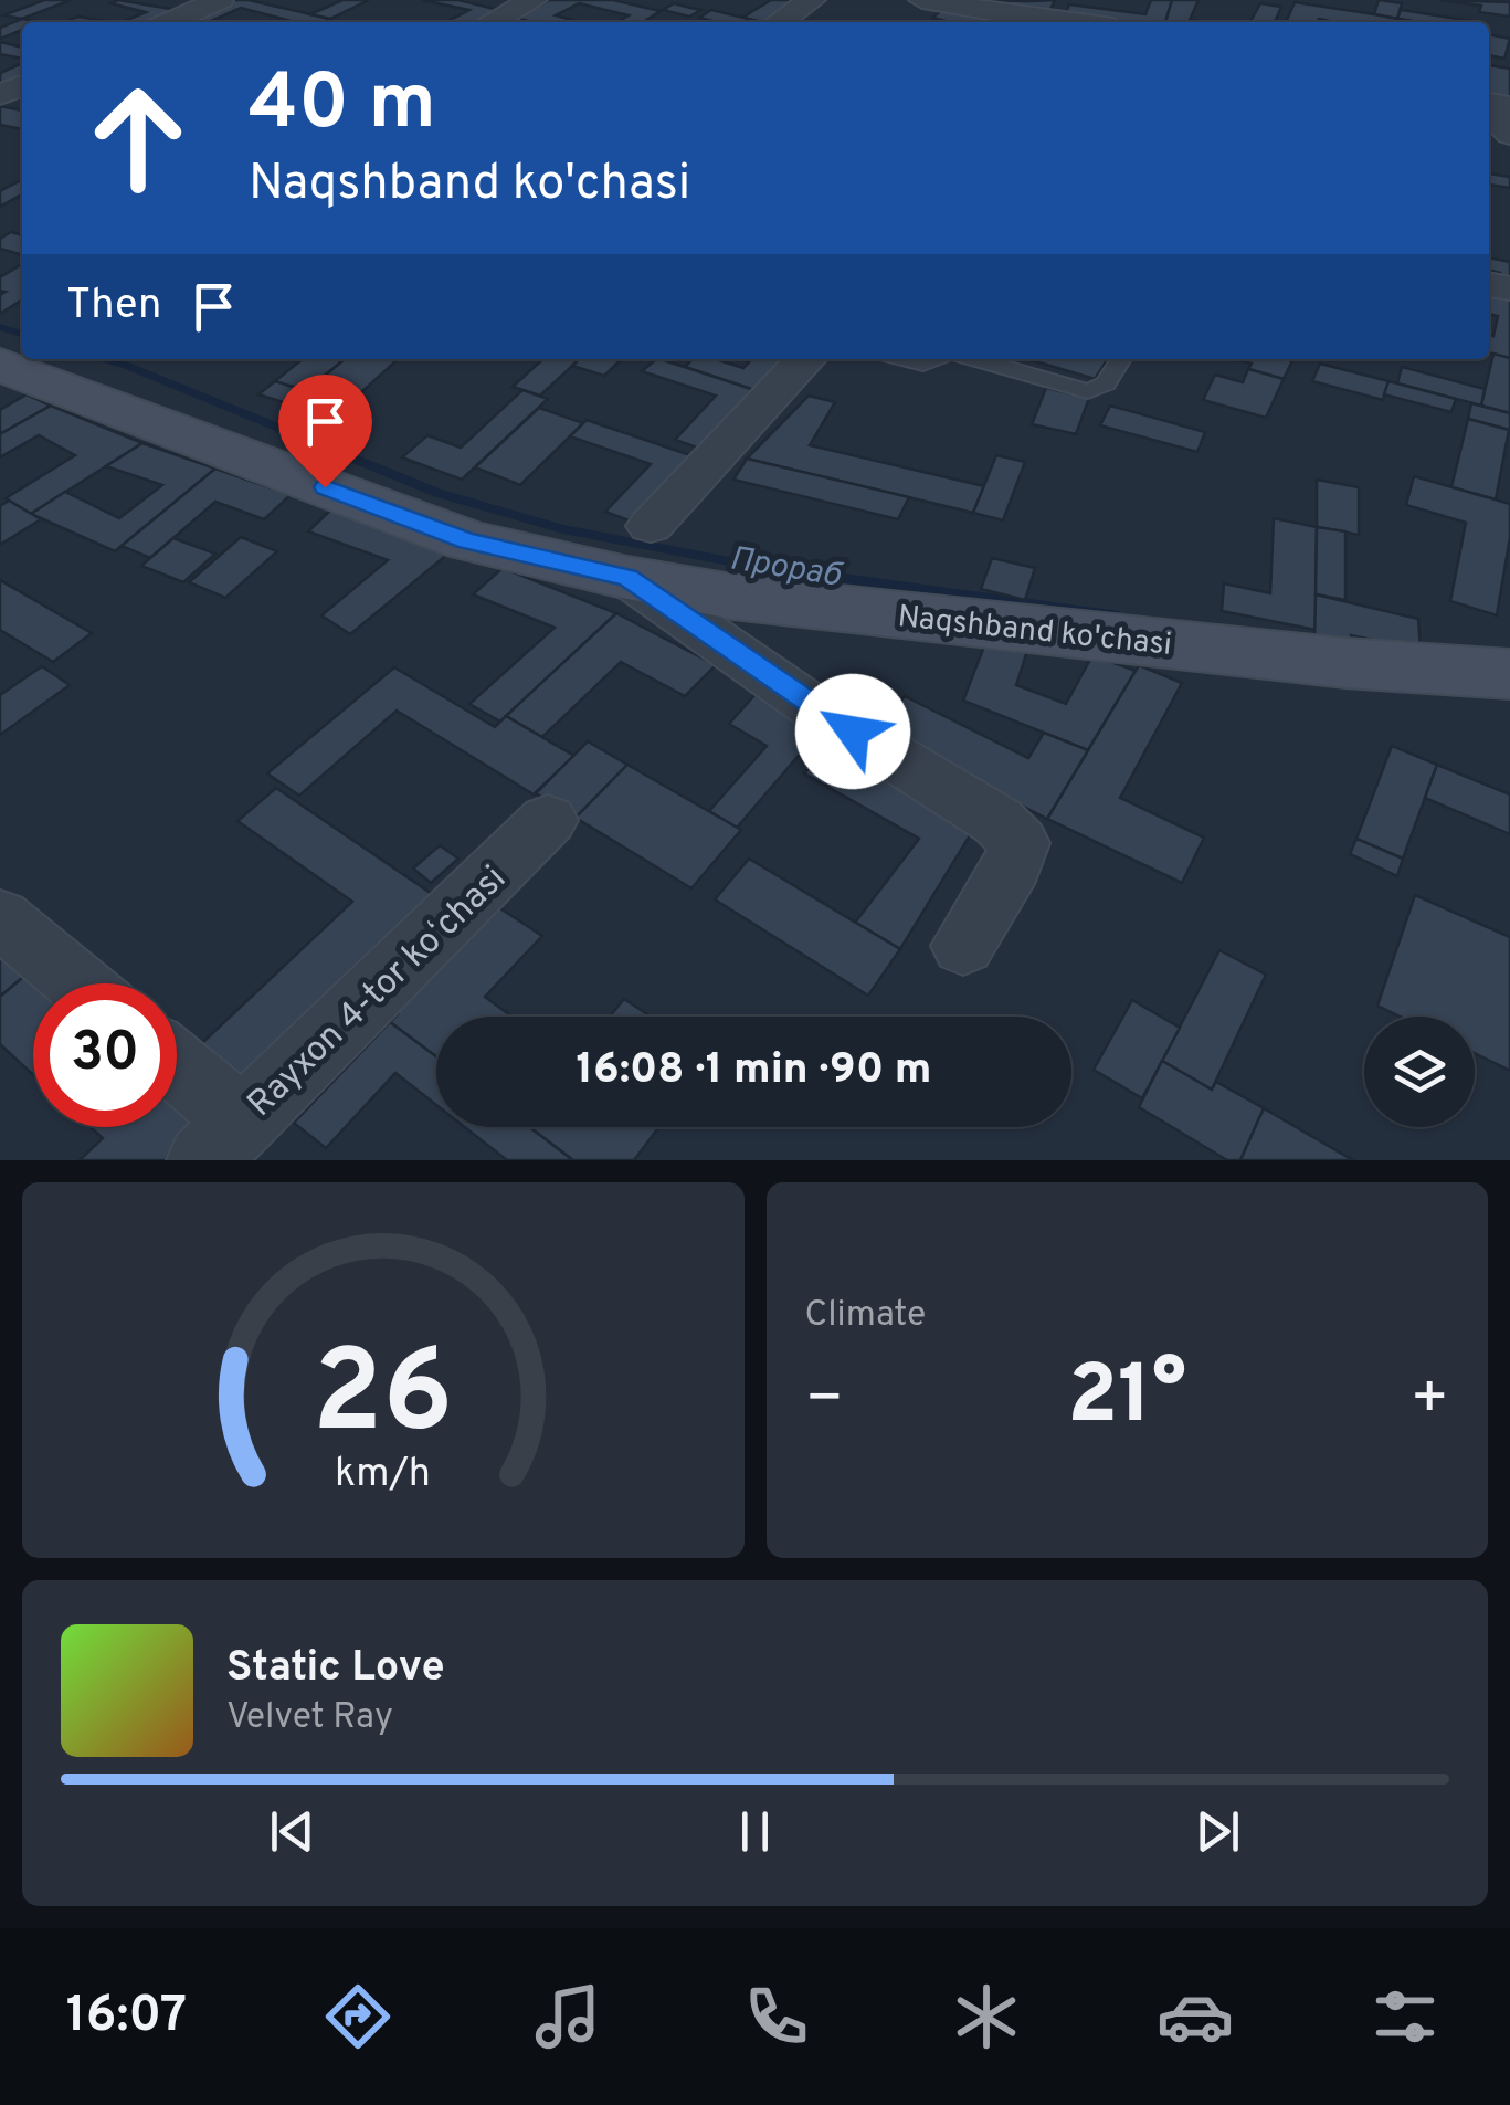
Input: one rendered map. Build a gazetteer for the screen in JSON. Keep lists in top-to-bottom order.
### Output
{
  "streets": {
    "street": ["Naqshband ko'chasi", "Rayxon 4-tor koʻchasi"]
  },
  "water": ["Прораб"],
  "page": {
    "turn": ["40 m", "Naqshband ko'chasi"],
    "then": "Then",
    "limit": "30",
    "trip": "16:08 · 1 min · 90 m",
    "tile": "Climate",
    "heat": ["−", "21°", "+"],
    "song": ["Static Love", "Velvet Ray"],
    "tabs": "16:07",
    "gauge": ["26", "km/h"]
  }
}
